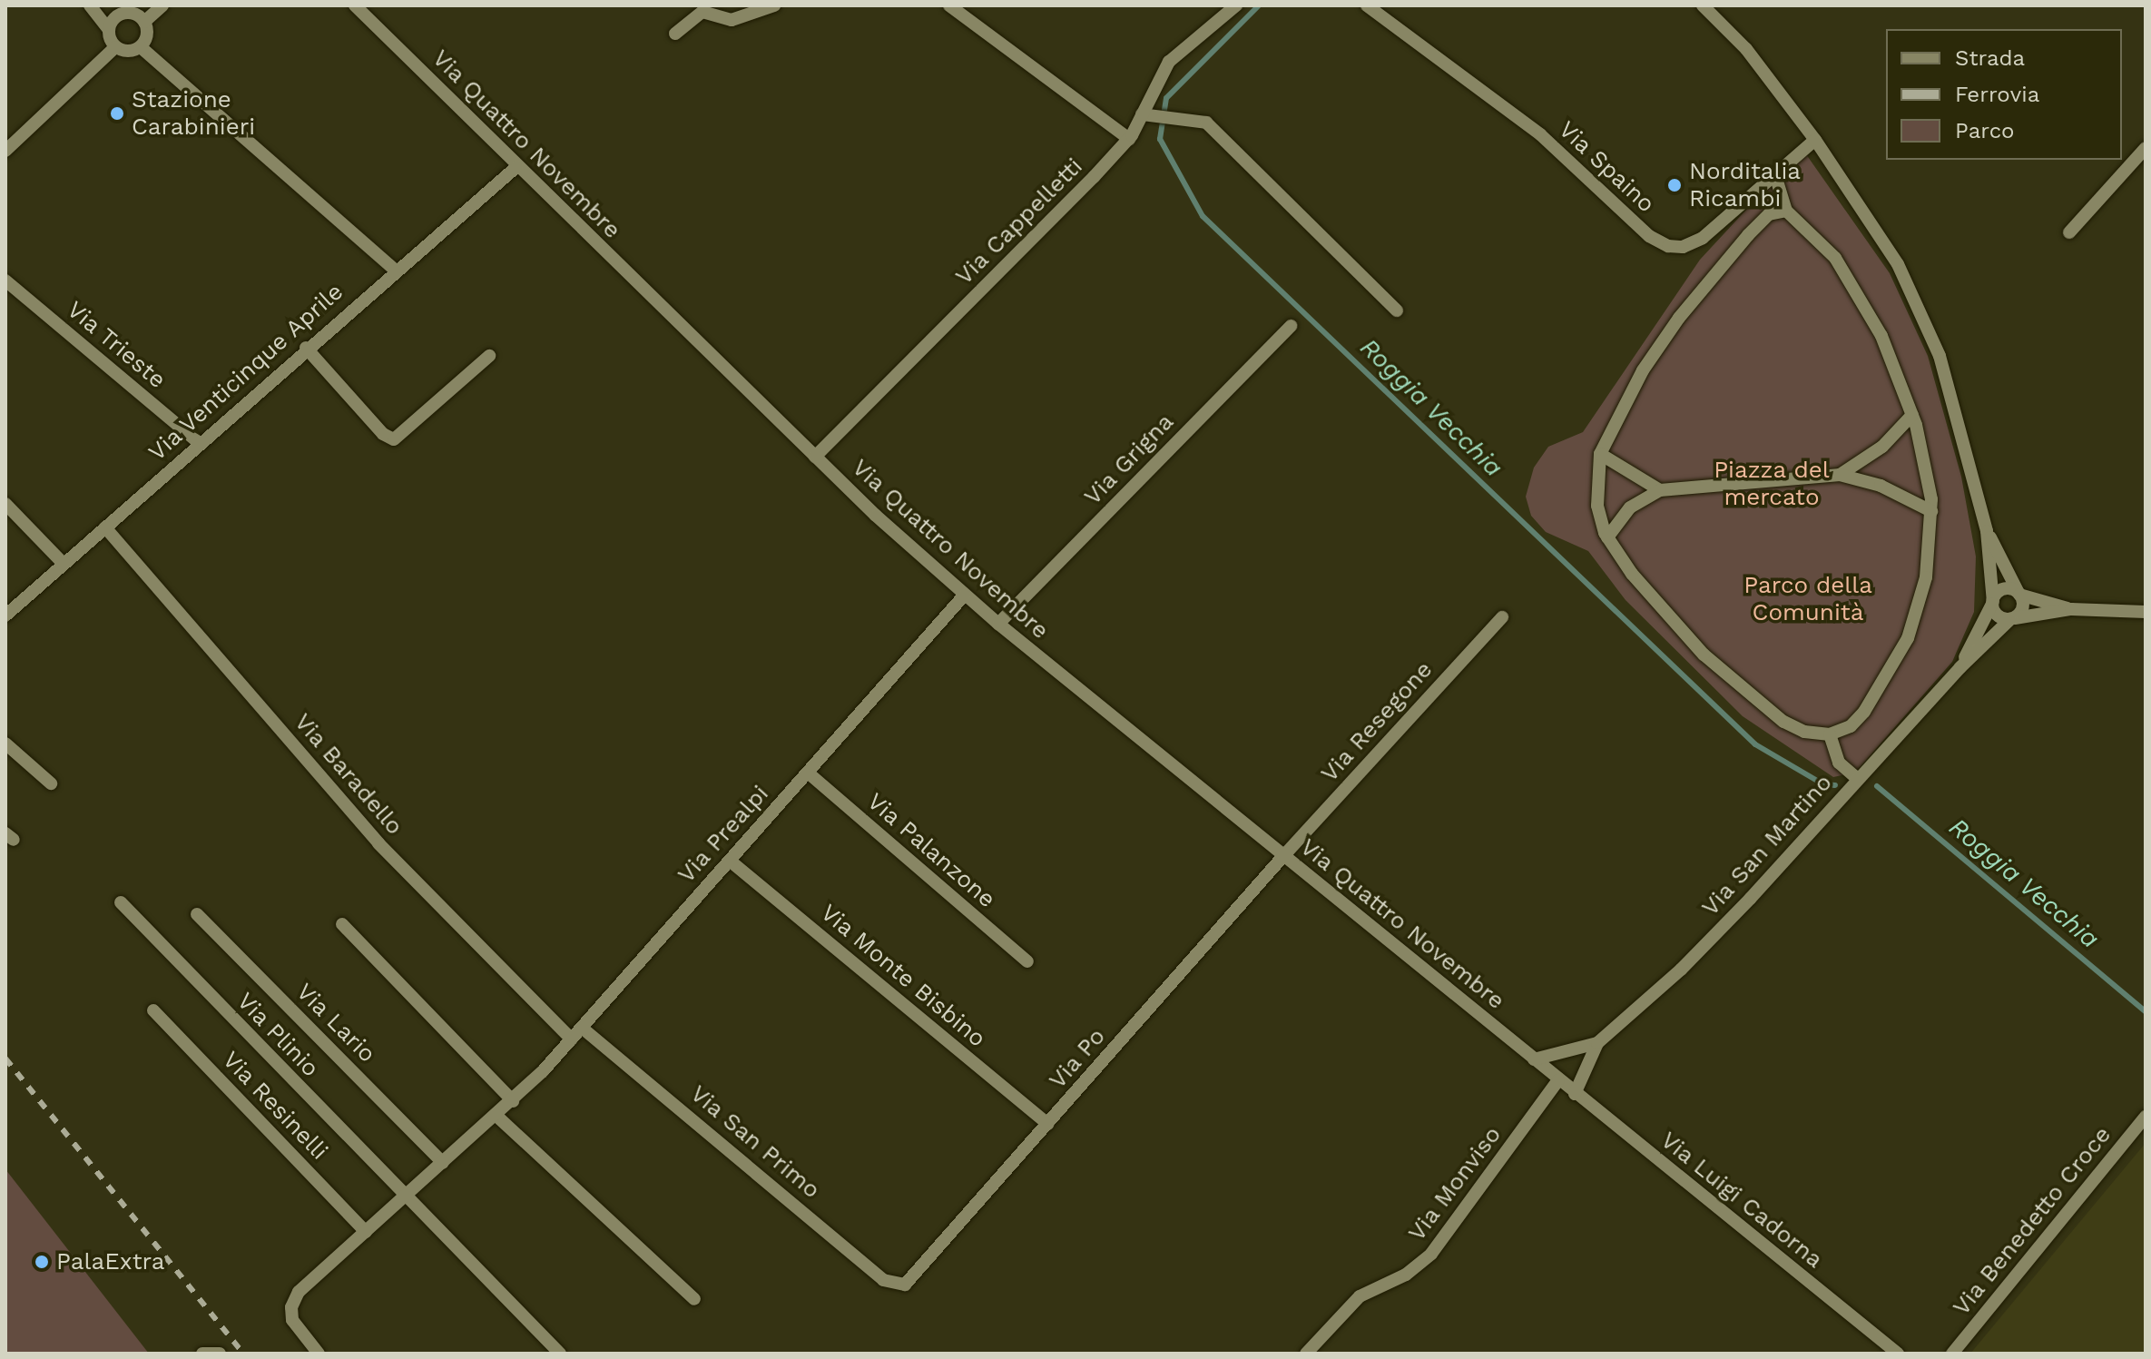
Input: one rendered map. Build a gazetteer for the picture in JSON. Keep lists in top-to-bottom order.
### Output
{
  "streets": {
    "street": [
      "Via Quattro Novembre",
      "Via Spaino",
      "Via Cappelletti",
      "Via Trieste",
      "Via Venticinque Aprile",
      "Via Grigna",
      "Via Resegone",
      "Via Baradello",
      "Via Prealpi",
      "Via San Martino",
      "Via Palanzone",
      "Via Monte Bisbino",
      "Via Lario",
      "Via Plinio",
      "Via Po",
      "Via Resinelli",
      "Via San Primo",
      "Via Monviso",
      "Via Luigi Cadorna",
      "Via Benedetto Croce"
    ]
  },
  "crossings": [
    ["Via Quattro Novembre", "Via Cappelletti"],
    ["Via Quattro Novembre", "Via Venticinque Aprile"],
    ["Via Quattro Novembre", "Via Grigna"],
    ["Via Quattro Novembre", "Via Resegone"],
    ["Via Quattro Novembre", "Via Prealpi"],
    ["Via Quattro Novembre", "Via Po"],
    ["Via Quattro Novembre", "Via Monviso"],
    ["Via Quattro Novembre", "Via Luigi Cadorna"],
    ["Via Trieste", "Via Venticinque Aprile"],
    ["Via Venticinque Aprile", "Via Baradello"],
    ["Via Resegone", "Via Po"],
    ["Via Baradello", "Via Prealpi"],
    ["Via Prealpi", "Via Palanzone"],
    ["Via Prealpi", "Via Monte Bisbino"],
    ["Via Prealpi", "Via Lario"],
    ["Via Prealpi", "Via Plinio"],
    ["Via Prealpi", "Via Resinelli"],
    ["Via Prealpi", "Via San Primo"],
    ["Via Monte Bisbino", "Via Po"],
    ["Via Po", "Via San Primo"],
    ["Via Monviso", "Via Luigi Cadorna"]
  ],
  "water": ["Roggia Vecchia"],
  "parks": ["Piazza del mercato", "Parco della Comunità"],
  "places": ["Stazione Carabinieri", "Norditalia Ricambi", "PalaExtra"],
  "legend": ["Strada", "Ferrovia", "Parco"]
}
